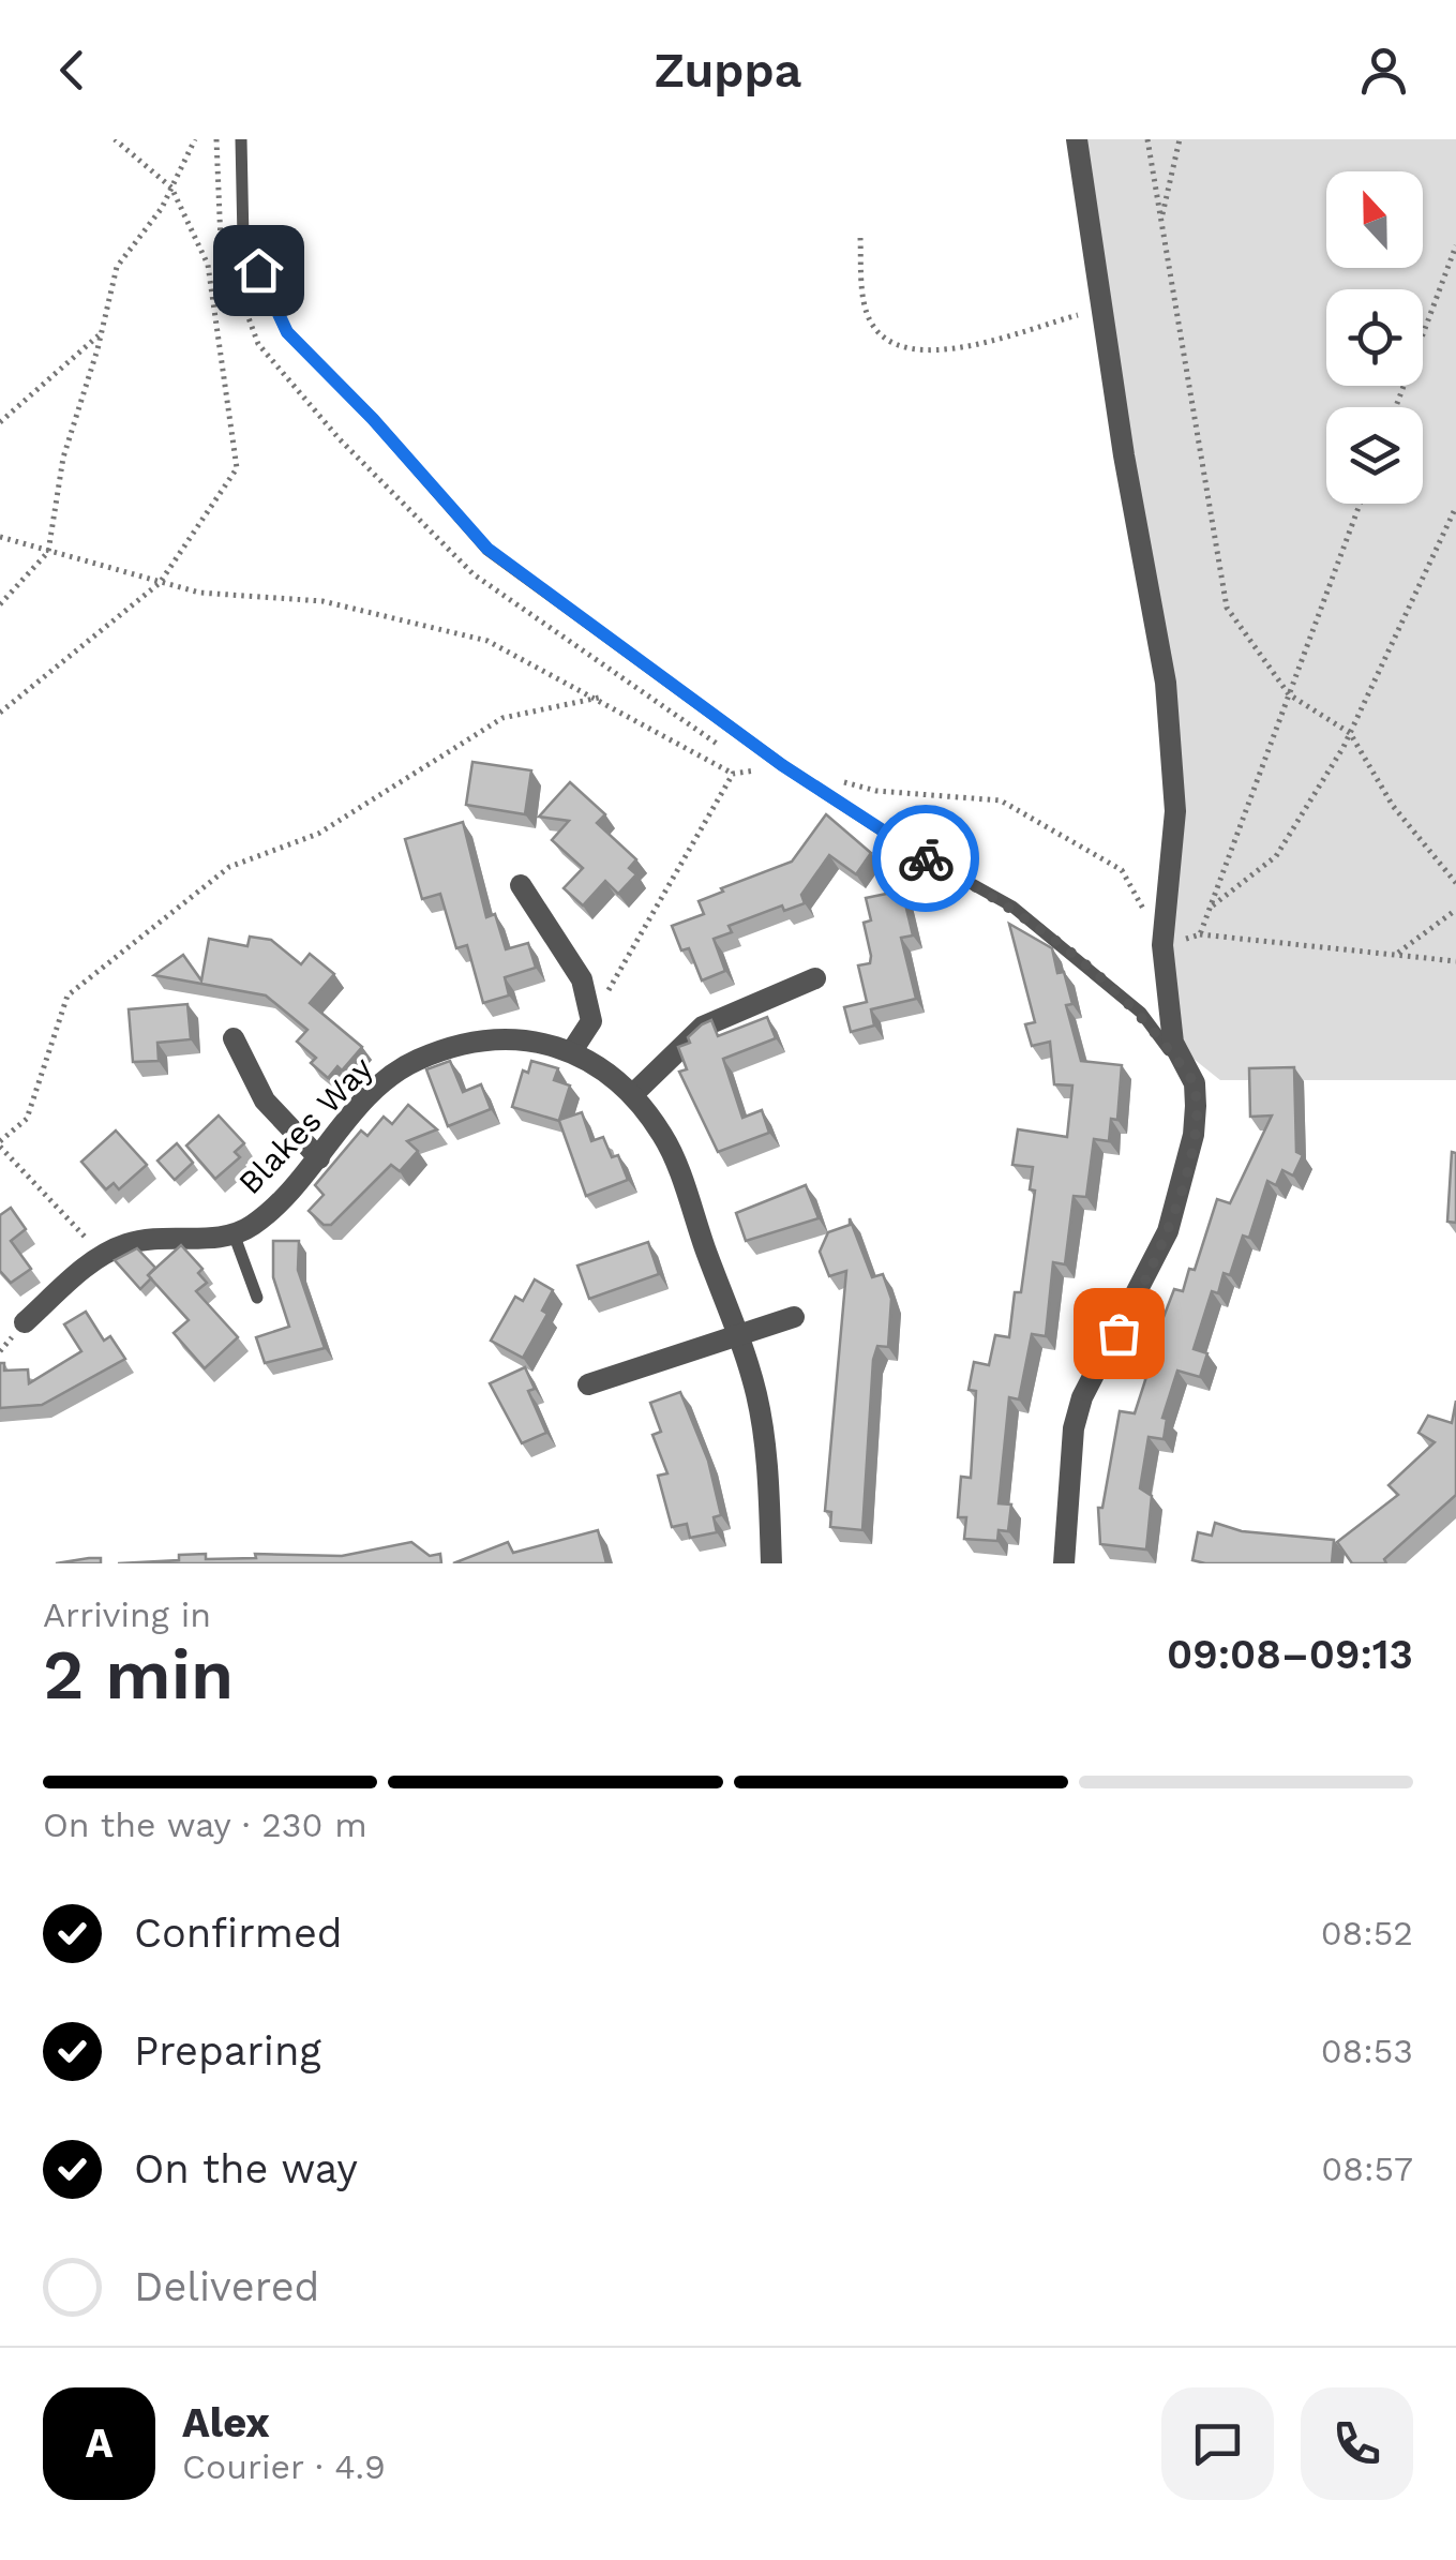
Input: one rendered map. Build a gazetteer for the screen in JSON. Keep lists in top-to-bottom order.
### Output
{
  "streets": {
    "street": ["Blakes Way"]
  },
  "north": "top",
  "page": {
    "header": "Zuppa",
    "heading": ["2 min", "Arriving in", "09:08–09:13"],
    "panel": ["Alex", "Courier · 4.9"],
    "bar": "On the way · 230 m",
    "list": [
      ["Confirmed", "08:52"],
      ["Preparing", "08:53"],
      ["On the way", "08:57"],
      "Delivered"
    ],
    "round": "A"
  }
}
